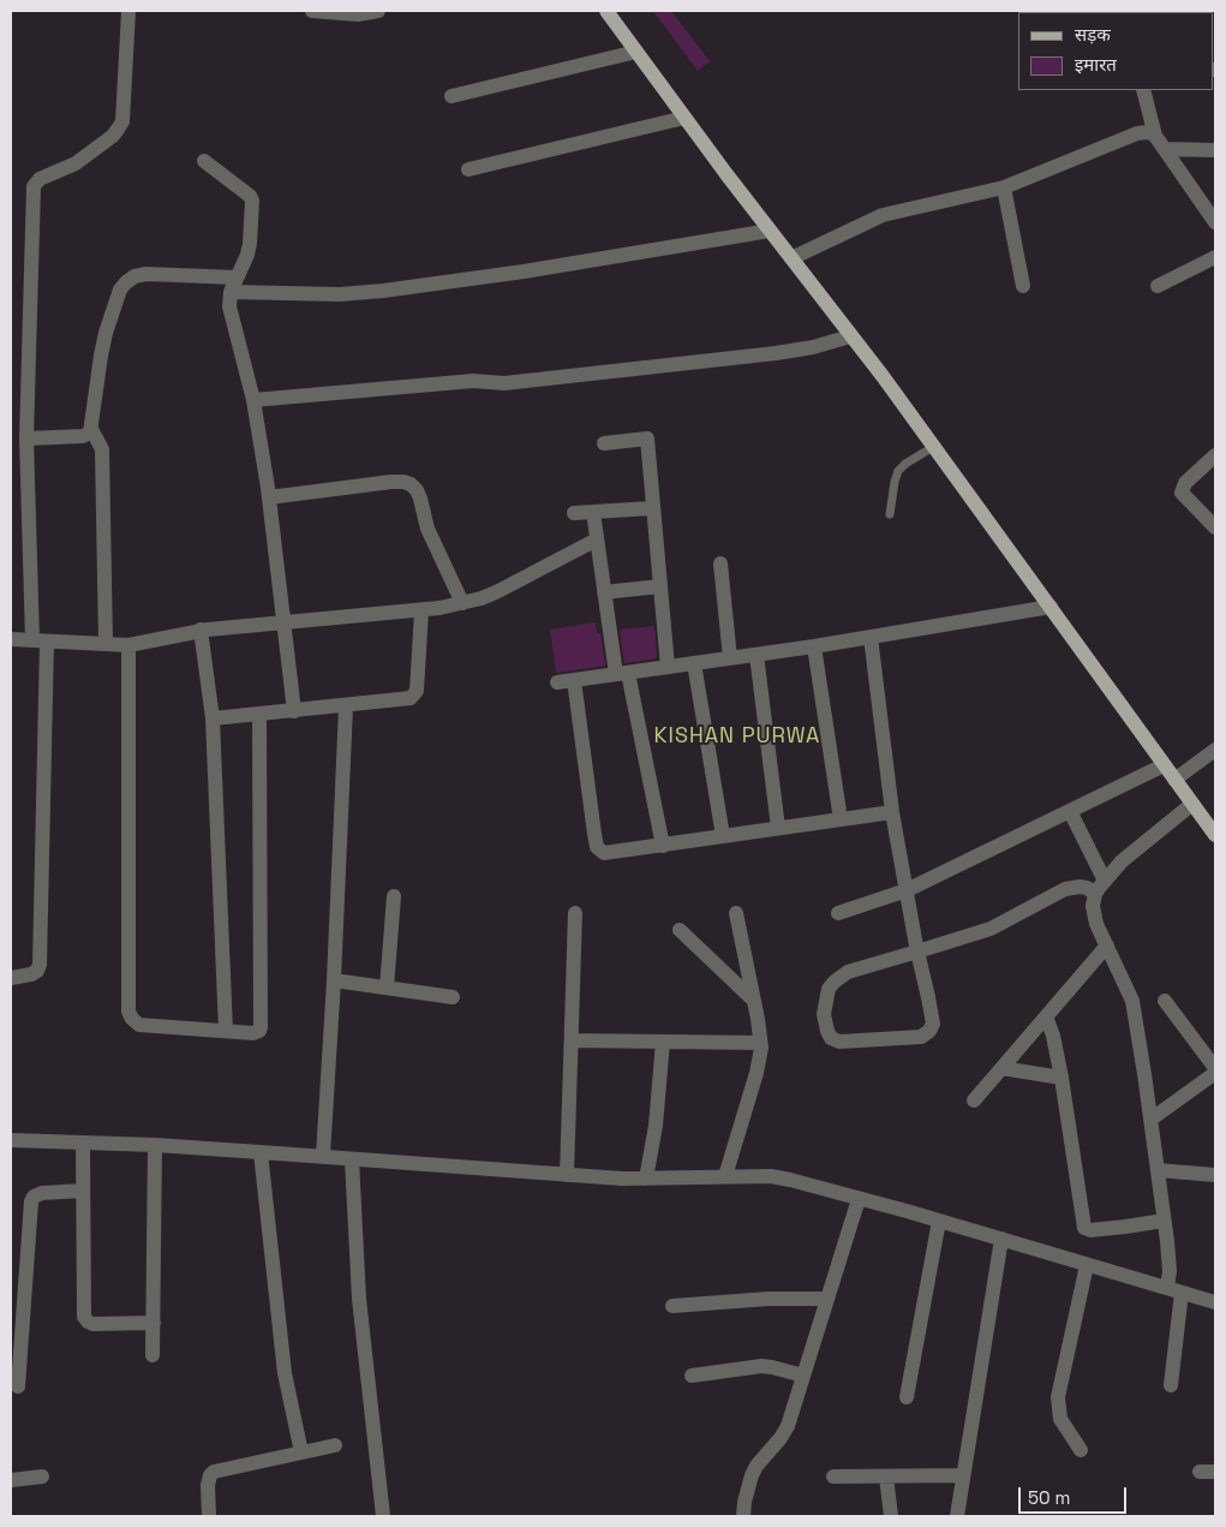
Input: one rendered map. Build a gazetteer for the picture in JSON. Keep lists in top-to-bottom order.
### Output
{
  "districts": ["KISHAN PURWA"],
  "legend": ["सड़क", "इमारत"],
  "scale_bar": "50 m"
}
